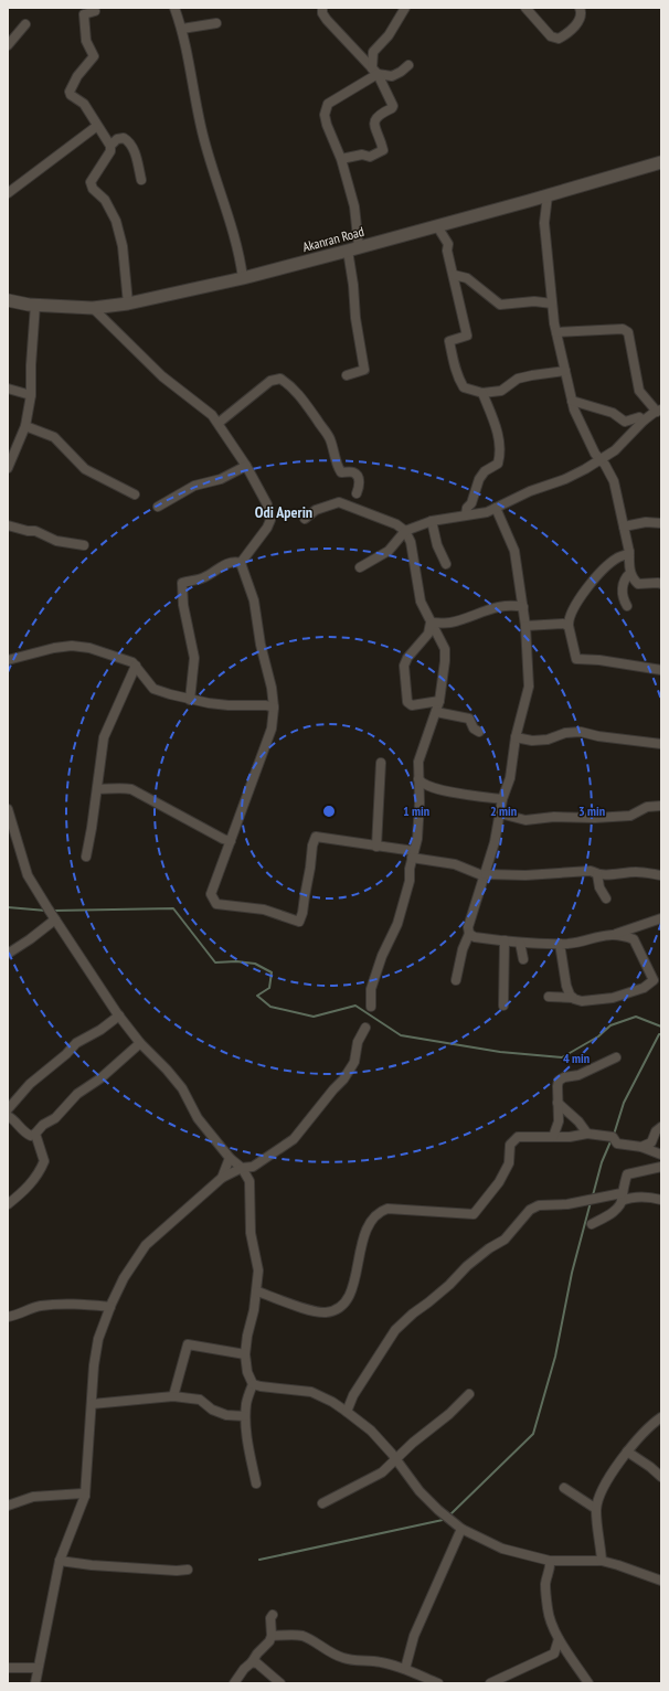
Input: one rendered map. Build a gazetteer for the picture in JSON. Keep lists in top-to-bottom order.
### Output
{
  "streets": {
    "main road": ["Akanran Road"]
  },
  "districts": ["Odi Aperin"],
  "rings": [
    "1 min",
    "2 min",
    "3 min",
    "4 min"
  ]
}
